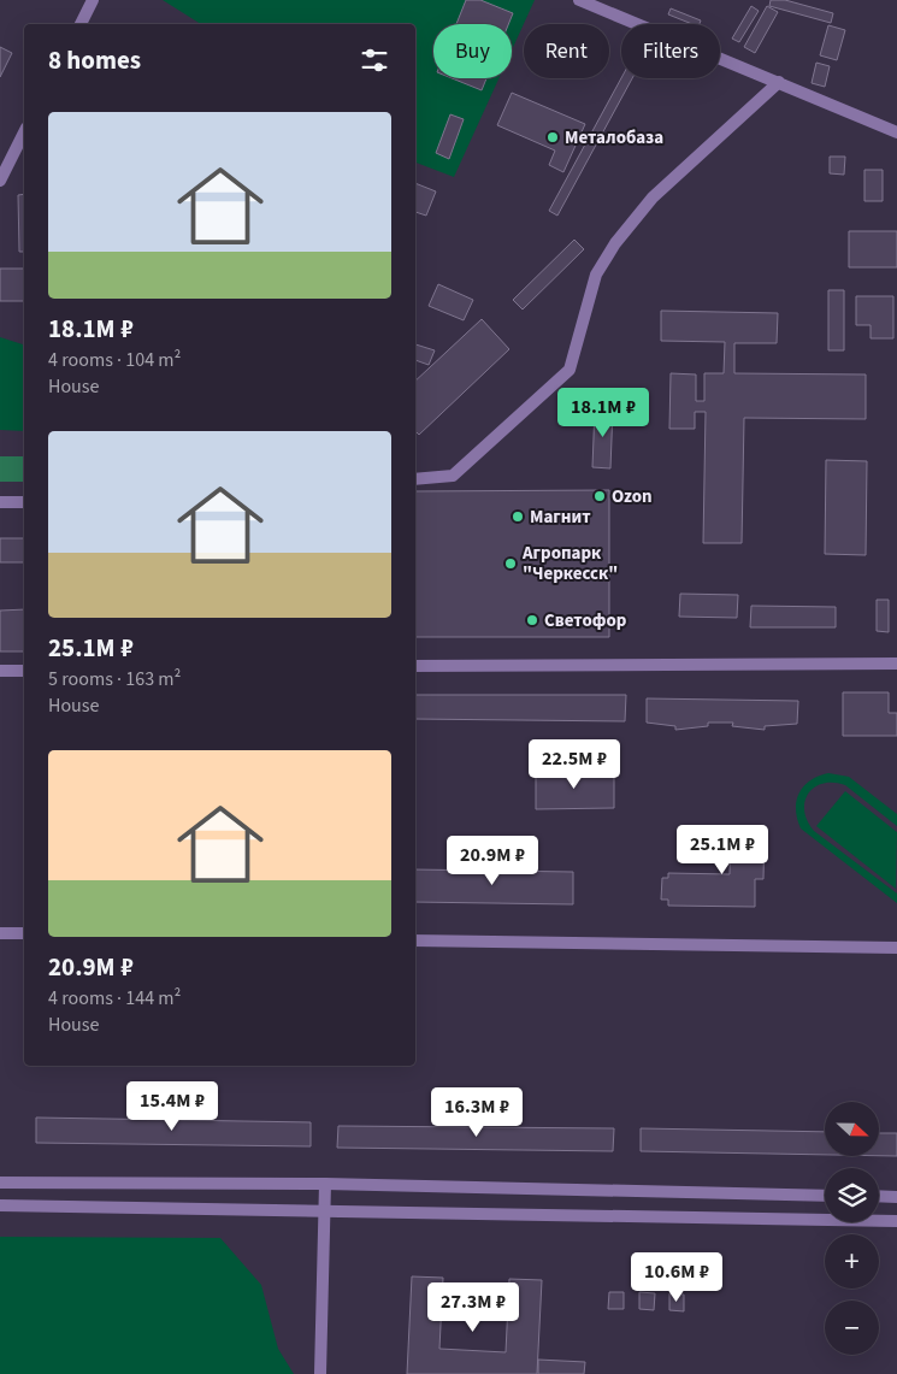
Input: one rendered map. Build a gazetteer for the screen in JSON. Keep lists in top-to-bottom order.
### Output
{
  "places": [
    "Металобаза",
    "Ozon",
    "Магнит",
    "Агропарк \"Черкесск\"",
    "Светофор"
  ],
  "north": "right",
  "page": {
    "chip": ["Buy", "Rent", "Filters"],
    "heading": "8 homes",
    "list": [
      {
        "name": "18.1M ₽",
        "note": "4 rooms · 104 m² · House"
      },
      {
        "name": "25.1M ₽",
        "note": "5 rooms · 163 m² · House"
      },
      {
        "name": "20.9M ₽",
        "note": "4 rooms · 144 m² · House"
      }
    ],
    "price": [
      "18.1M ₽",
      "22.5M ₽",
      "25.1M ₽",
      "20.9M ₽",
      "15.4M ₽",
      "16.3M ₽",
      "10.6M ₽",
      "27.3M ₽"
    ],
    "map_buttons": ["+", "−"]
  }
}
